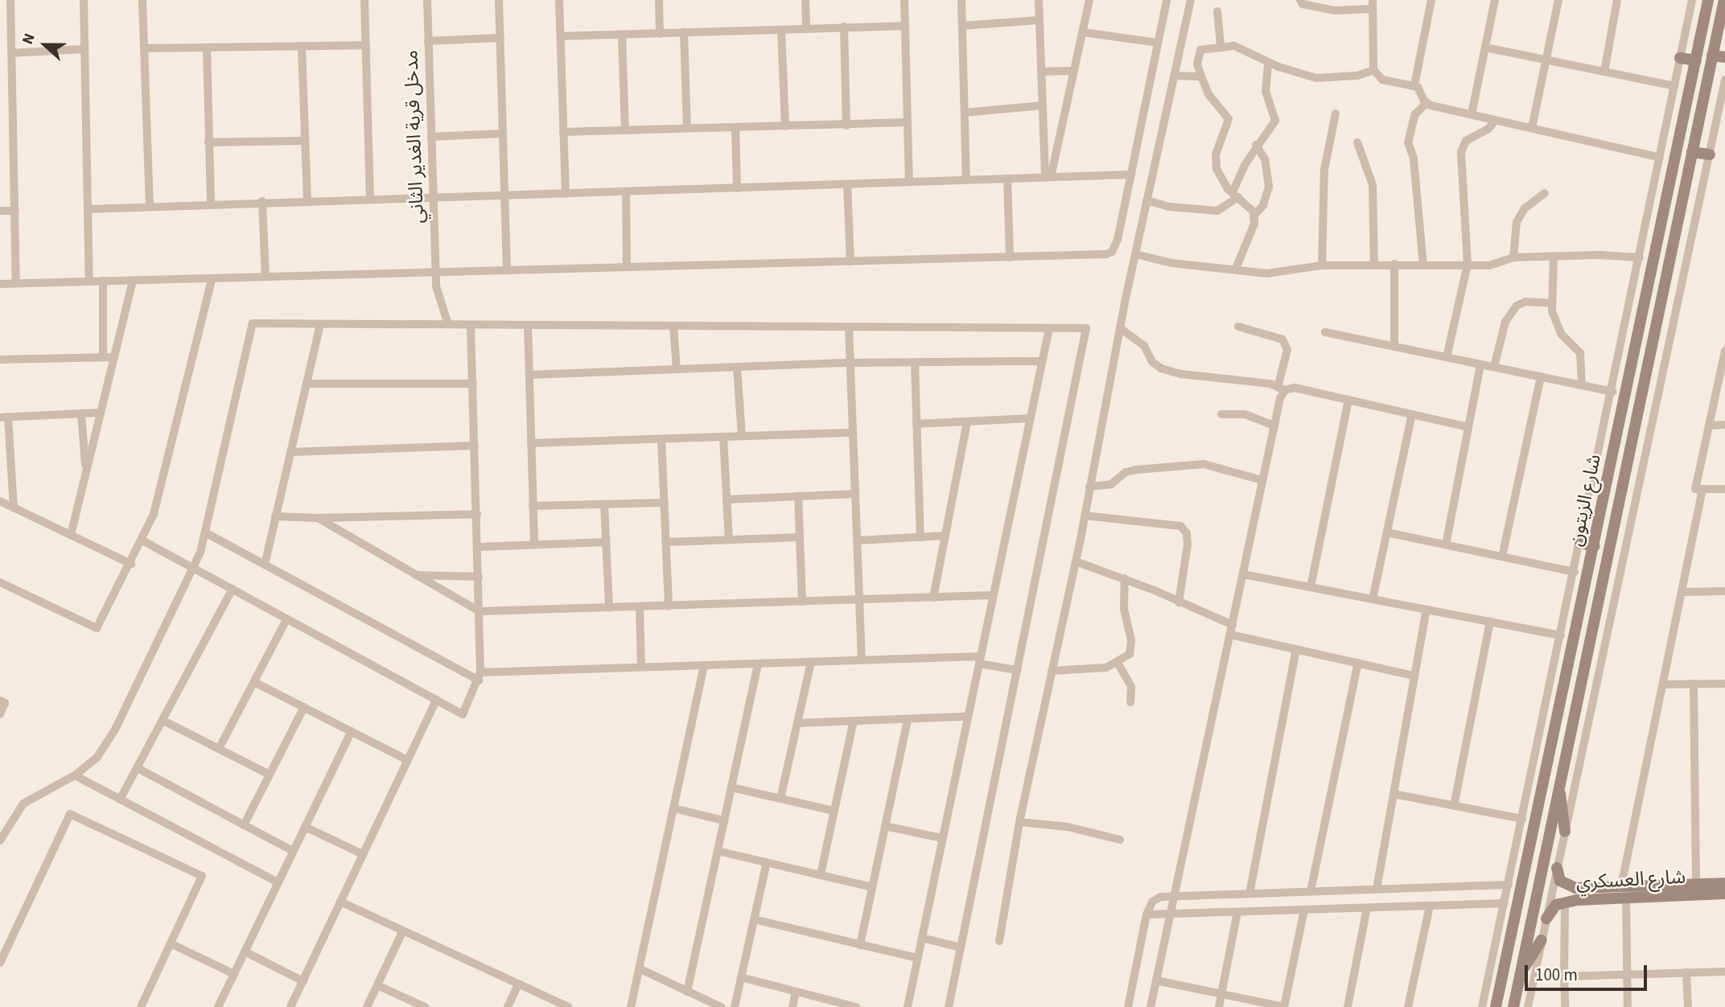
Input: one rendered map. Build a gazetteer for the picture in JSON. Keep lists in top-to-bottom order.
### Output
{
  "streets": {
    "main road": ["شارع الزيتون", "شارع العسكري"],
    "street": ["مدخل قرية الغدير الثاني"]
  },
  "scale_bar": "100 m",
  "north": "left"
}
